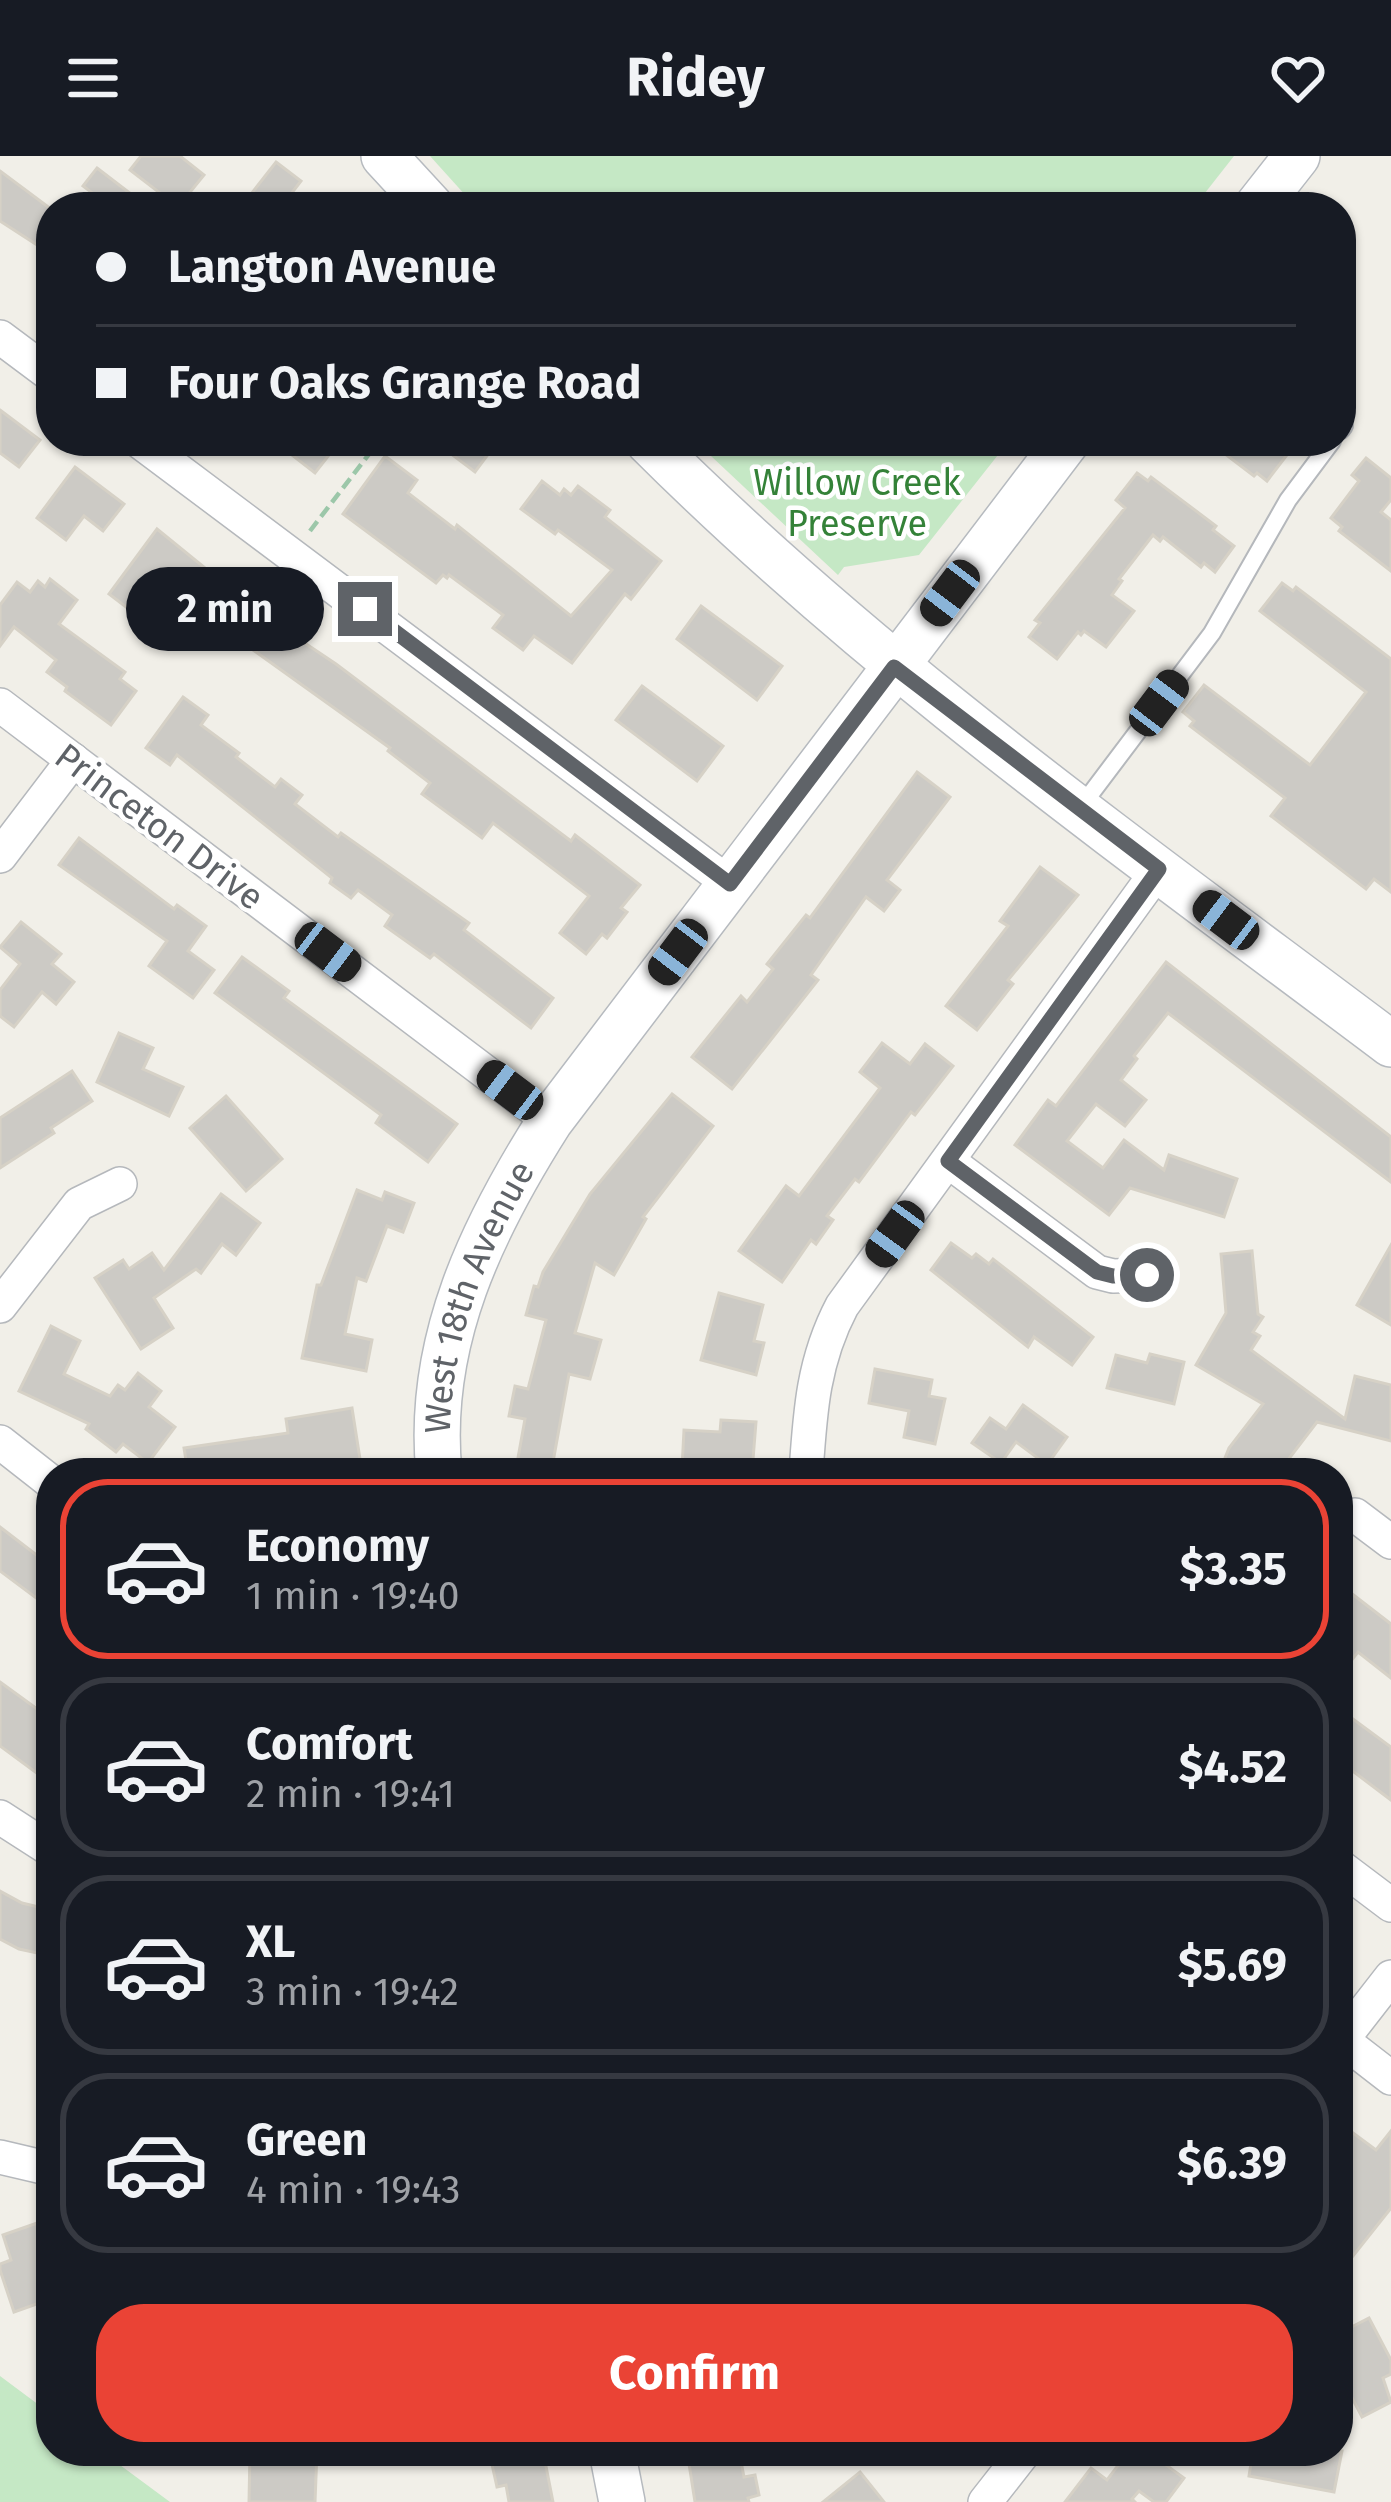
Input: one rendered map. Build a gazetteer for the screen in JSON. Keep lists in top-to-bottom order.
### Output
{
  "streets": {
    "street": ["Princeton Drive", "West 18th Avenue"]
  },
  "crossings": [
    ["Princeton Drive", "West 18th Avenue"]
  ],
  "parks": ["Willow Creek Preserve"],
  "page": {
    "header": "Ridey",
    "banner": ["Langton Avenue", "Four Oaks Grange Road"],
    "bubble": "2 min",
    "list": [
      {
        "name": "Economy",
        "note": "1 min · 19:40",
        "value": "$3.35"
      },
      {
        "name": "Comfort",
        "note": "2 min · 19:41",
        "value": "$4.52"
      },
      {
        "name": "XL",
        "note": "3 min · 19:42",
        "value": "$5.69"
      },
      {
        "name": "Green",
        "note": "4 min · 19:43",
        "value": "$6.39"
      }
    ],
    "buttons": "Confirm"
  }
}
